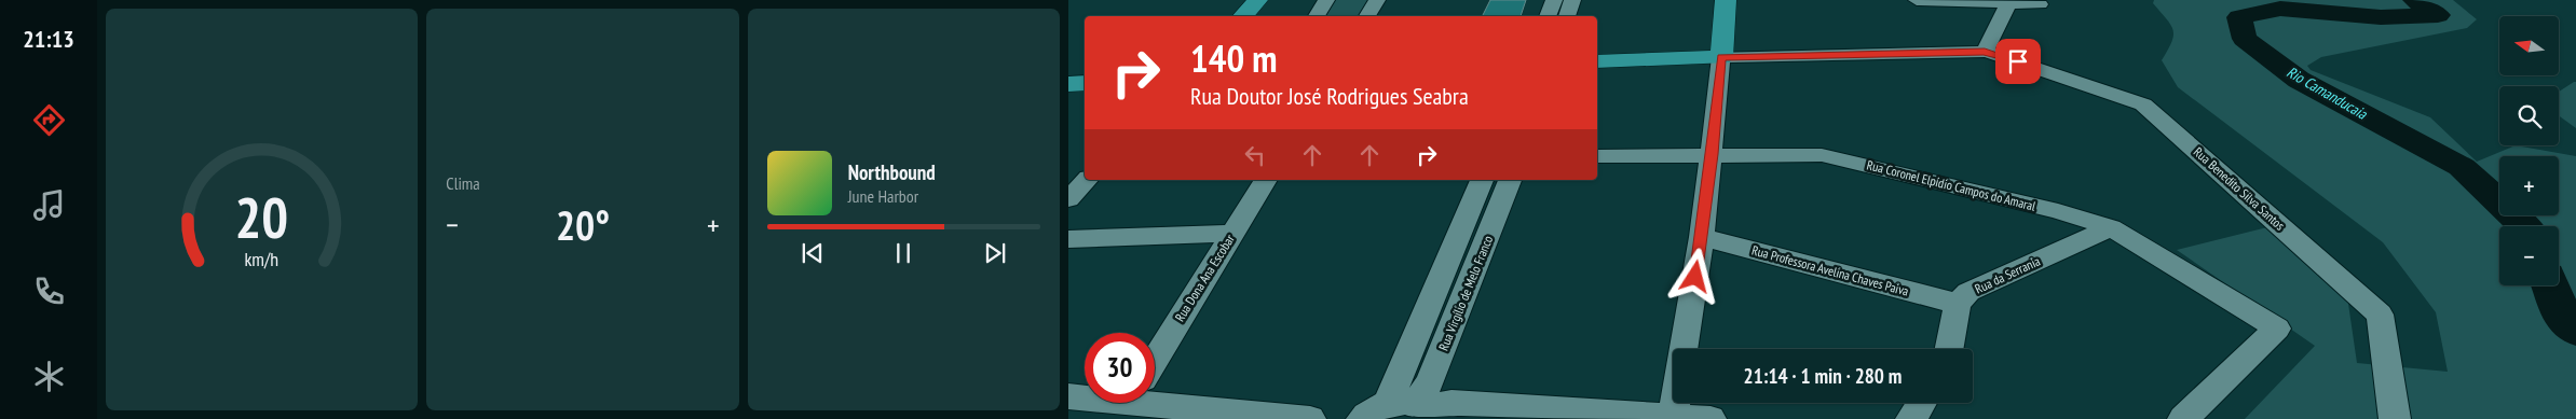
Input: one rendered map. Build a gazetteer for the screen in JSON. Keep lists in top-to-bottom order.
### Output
{
  "streets": {
    "street": [
      "Rua Coronel Elpídio Campos do Amaral",
      "Rua Benedito Silva Santos",
      "Rua Professora Avelina Chaves Paiva",
      "Rua da Serrania",
      "Rua Dona Ana Escobar",
      "Rua Virgílio de Melo Franco"
    ]
  },
  "crossings": [
    ["Rua Coronel Elpídio Campos do Amaral", "Rua da Serrania"],
    ["Rua Professora Avelina Chaves Paiva", "Rua da Serrania"]
  ],
  "water": ["Rio Camanducaia"],
  "north": "left",
  "page": {
    "tabs": "21:13",
    "tile": "Clima",
    "map_buttons": ["+", "−"],
    "turn": ["140 m", "Rua Doutor José Rodrigues Seabra"],
    "song": ["Northbound", "June Harbor"],
    "heat": ["−", "20°", "+"],
    "limit": "30",
    "trip": "21:14 · 1 min · 280 m",
    "gauge": ["20", "km/h"]
  }
}
